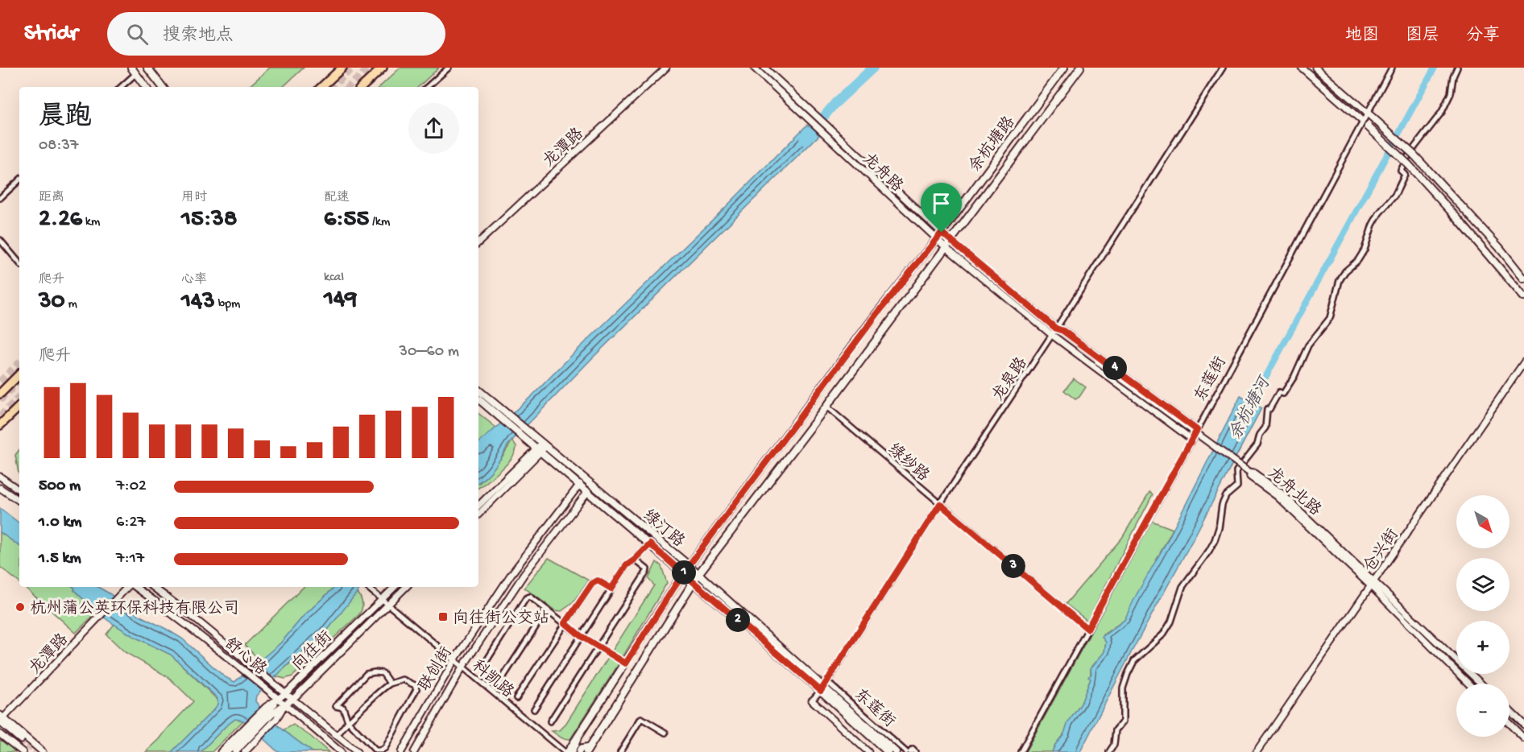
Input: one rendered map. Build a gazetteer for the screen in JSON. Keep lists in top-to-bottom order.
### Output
{
  "streets": {
    "main road": ["余杭塘路", "绿汀路"],
    "street": [
      "龙潭路",
      "龙舟路",
      "龙泉路",
      "东莲街",
      "绿纱路",
      "龙舟北路",
      "仓兴街",
      "向往街",
      "舒心路",
      "联创街",
      "科凯路"
    ]
  },
  "crossings": [
    ["余杭塘路", "龙舟路"],
    ["余杭塘路", "绿纱路"],
    ["余杭塘路", "绿汀路"],
    ["余杭塘路", "科凯路"],
    ["龙舟路", "龙泉路"],
    ["龙舟路", "东莲街"],
    ["龙舟路", "龙舟北路"],
    ["龙泉路", "东莲街"],
    ["龙泉路", "绿纱路"],
    ["龙泉路", "绿汀路"],
    ["东莲街", "绿纱路"],
    ["东莲街", "绿汀路"],
    ["龙舟北路", "仓兴街"],
    ["绿汀路", "联创街"],
    ["向往街", "舒心路"],
    ["向往街", "科凯路"],
    ["联创街", "科凯路"]
  ],
  "water": ["余杭塘河"],
  "places": {
    "other": ["杭州蒲公英环保科技有限公司"],
    "transit": ["向往街公交站"]
  },
  "north": "bottom right",
  "page": {
    "header": "Stridr",
    "search": "搜索地点",
    "nav": ["地图", "图层", "分享"],
    "heading": ["晨跑", "08:37"],
    "stats": [
      ["距离", "2.26 km"],
      ["用时", "15:38"],
      ["配速", "6:55 /km"],
      ["爬升", "30 m"],
      ["心率", "143 bpm"],
      ["kcal", "149"]
    ],
    "chart": ["爬升", "30–60 m"],
    "pins": [
      "4",
      "3",
      "1",
      "2"
    ],
    "list": [
      {
        "name": "500 m",
        "note": "7:02"
      },
      {
        "name": "1.0 km",
        "note": "6:27"
      },
      {
        "name": "1.5 km",
        "note": "7:17"
      }
    ],
    "map_buttons": ["+", "−"]
  }
}
